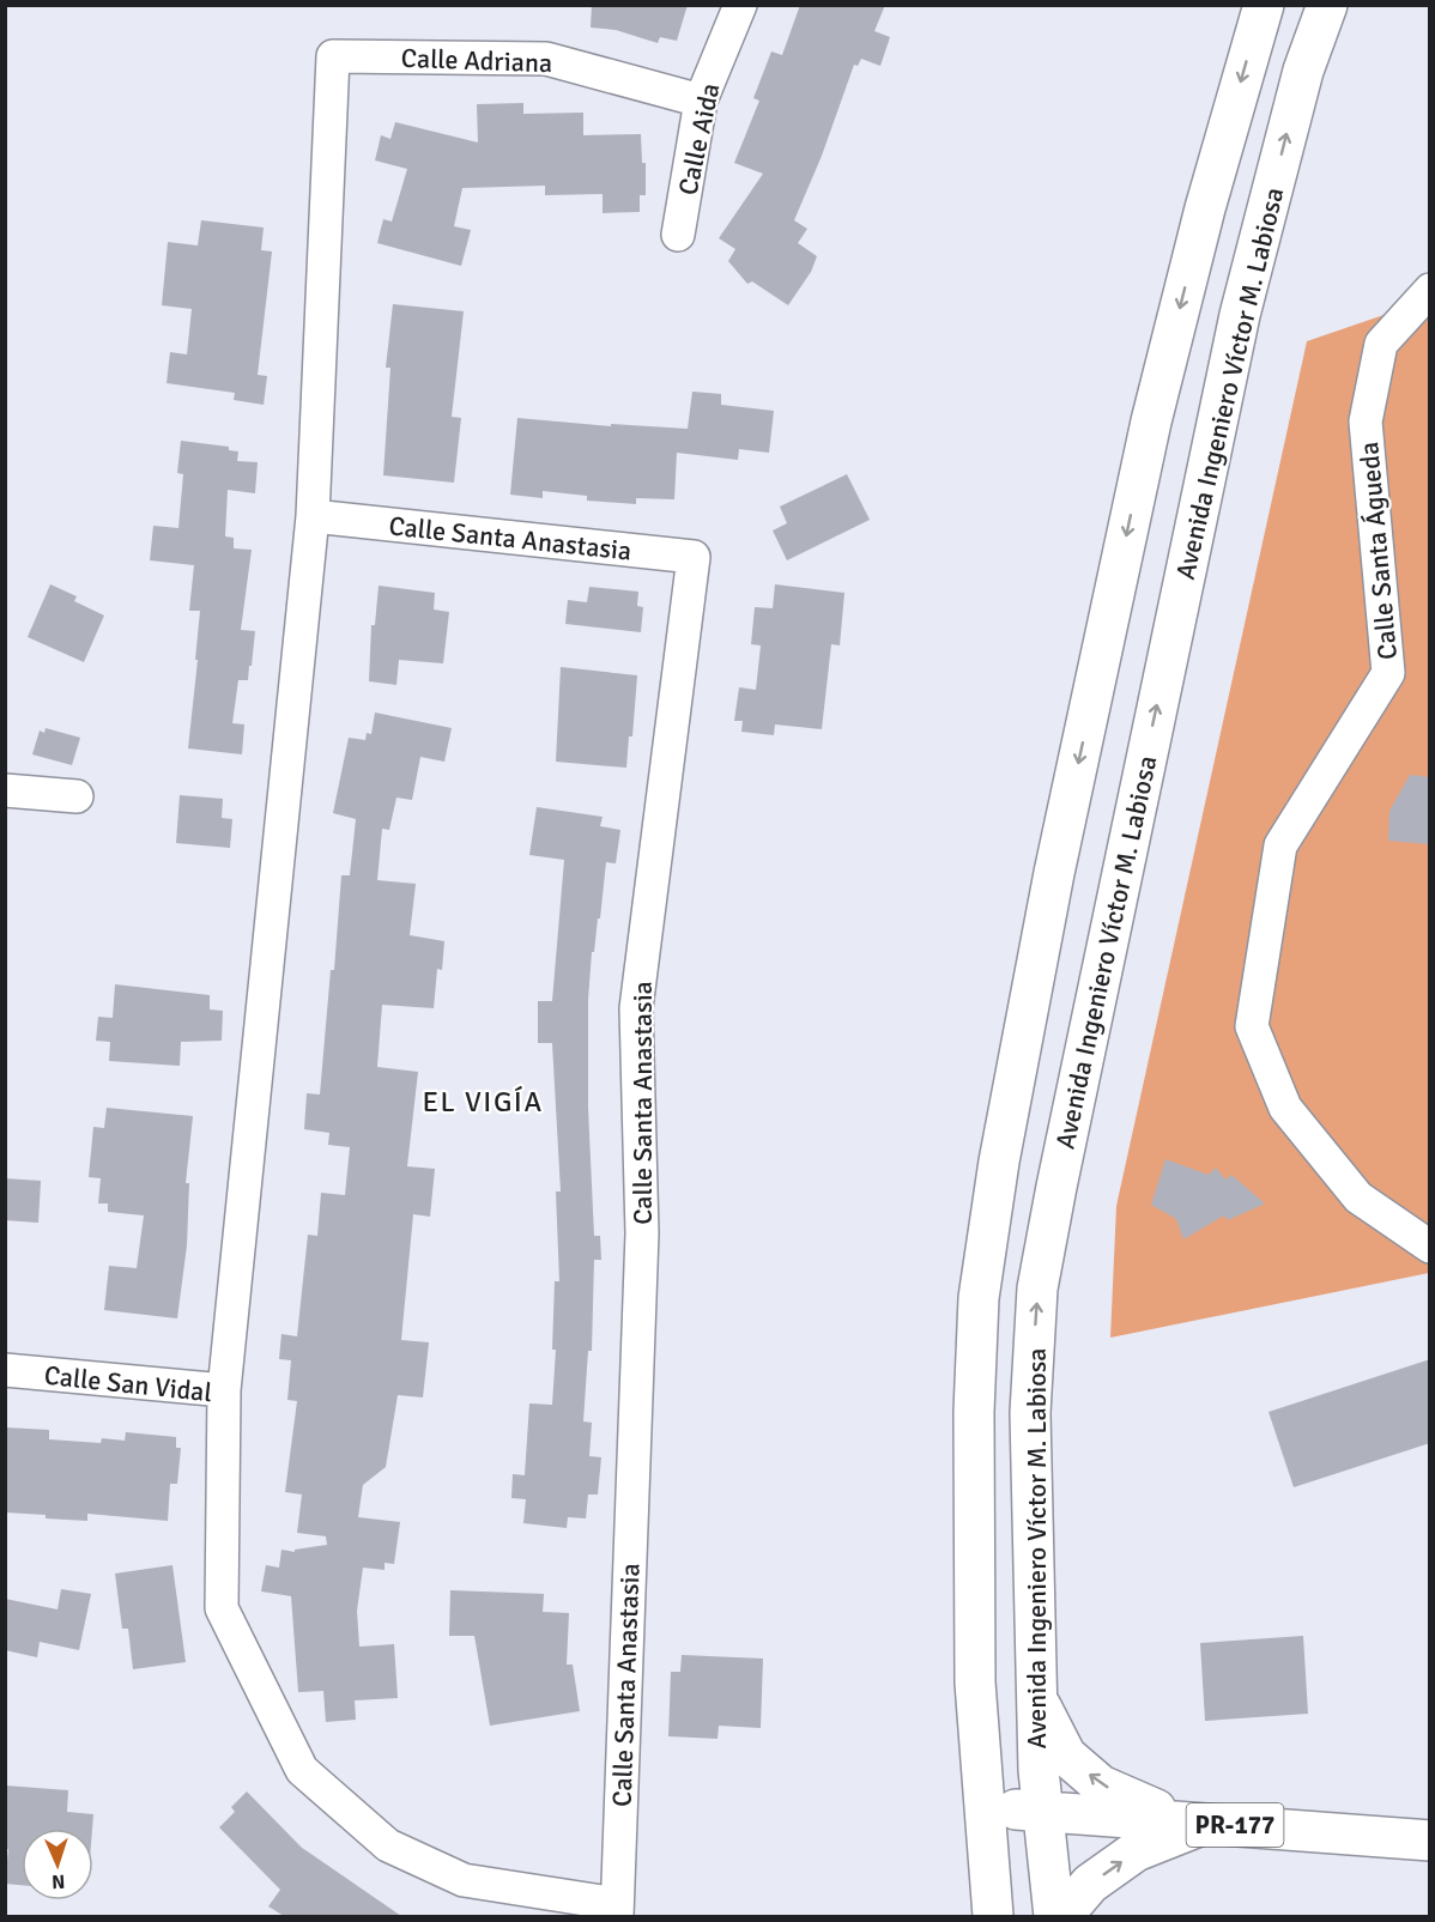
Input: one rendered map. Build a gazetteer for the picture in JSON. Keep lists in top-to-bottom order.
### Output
{
  "streets": {
    "main road": ["Avenida Ingeniero Víctor M. Labiosa", "PR-177"],
    "street": [
      "Calle Adriana",
      "Calle Aida",
      "Calle Santa Anastasia",
      "Calle Santa Águeda",
      "Calle San Vidal"
    ]
  },
  "crossings": [
    ["Calle Adriana", "Calle Aida"],
    ["Calle Adriana", "Calle Santa Anastasia"],
    ["Avenida Ingeniero Víctor M. Labiosa", "PR-177"],
    ["Calle Santa Anastasia", "Calle San Vidal"]
  ],
  "districts": ["EL VIGÍA"],
  "north": "bottom"
}
